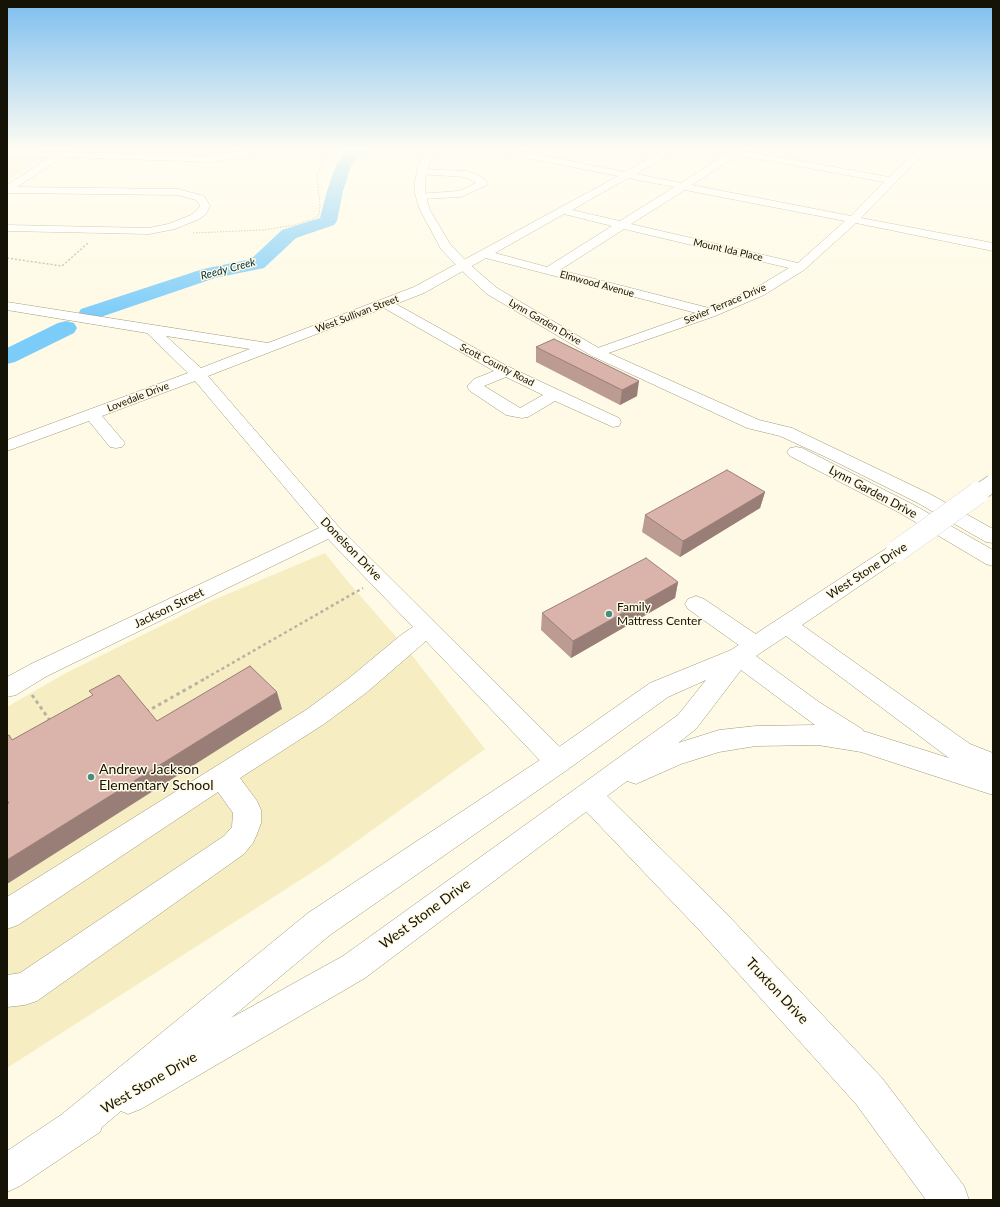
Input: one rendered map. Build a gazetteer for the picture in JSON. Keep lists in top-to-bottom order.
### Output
{
  "streets": {
    "main road": [
      "Mount Ida Place",
      "Elmwood Avenue",
      "Sevier Terrace Drive",
      "West Sullivan Street",
      "Lynn Garden Drive",
      "Scott County Road",
      "Lovedale Drive",
      "Donelson Drive",
      "West Stone Drive",
      "Jackson Street",
      "Truxton Drive"
    ]
  },
  "crossings": [
    ["Mount Ida Place", "Sevier Terrace Drive"],
    ["Mount Ida Place", "West Sullivan Street"],
    ["Elmwood Avenue", "Sevier Terrace Drive"],
    ["Elmwood Avenue", "West Sullivan Street"],
    ["Sevier Terrace Drive", "Lynn Garden Drive"],
    ["West Sullivan Street", "Lynn Garden Drive"],
    ["West Sullivan Street", "Scott County Road"],
    ["West Sullivan Street", "Lovedale Drive"],
    ["West Sullivan Street", "Donelson Drive"],
    ["Lovedale Drive", "Donelson Drive"],
    ["Donelson Drive", "West Stone Drive"],
    ["Donelson Drive", "Jackson Street"],
    ["West Stone Drive", "Truxton Drive"]
  ],
  "water": ["Reedy Creek"],
  "places": ["Family Mattress Center", "Andrew Jackson Elementary School"]
}
